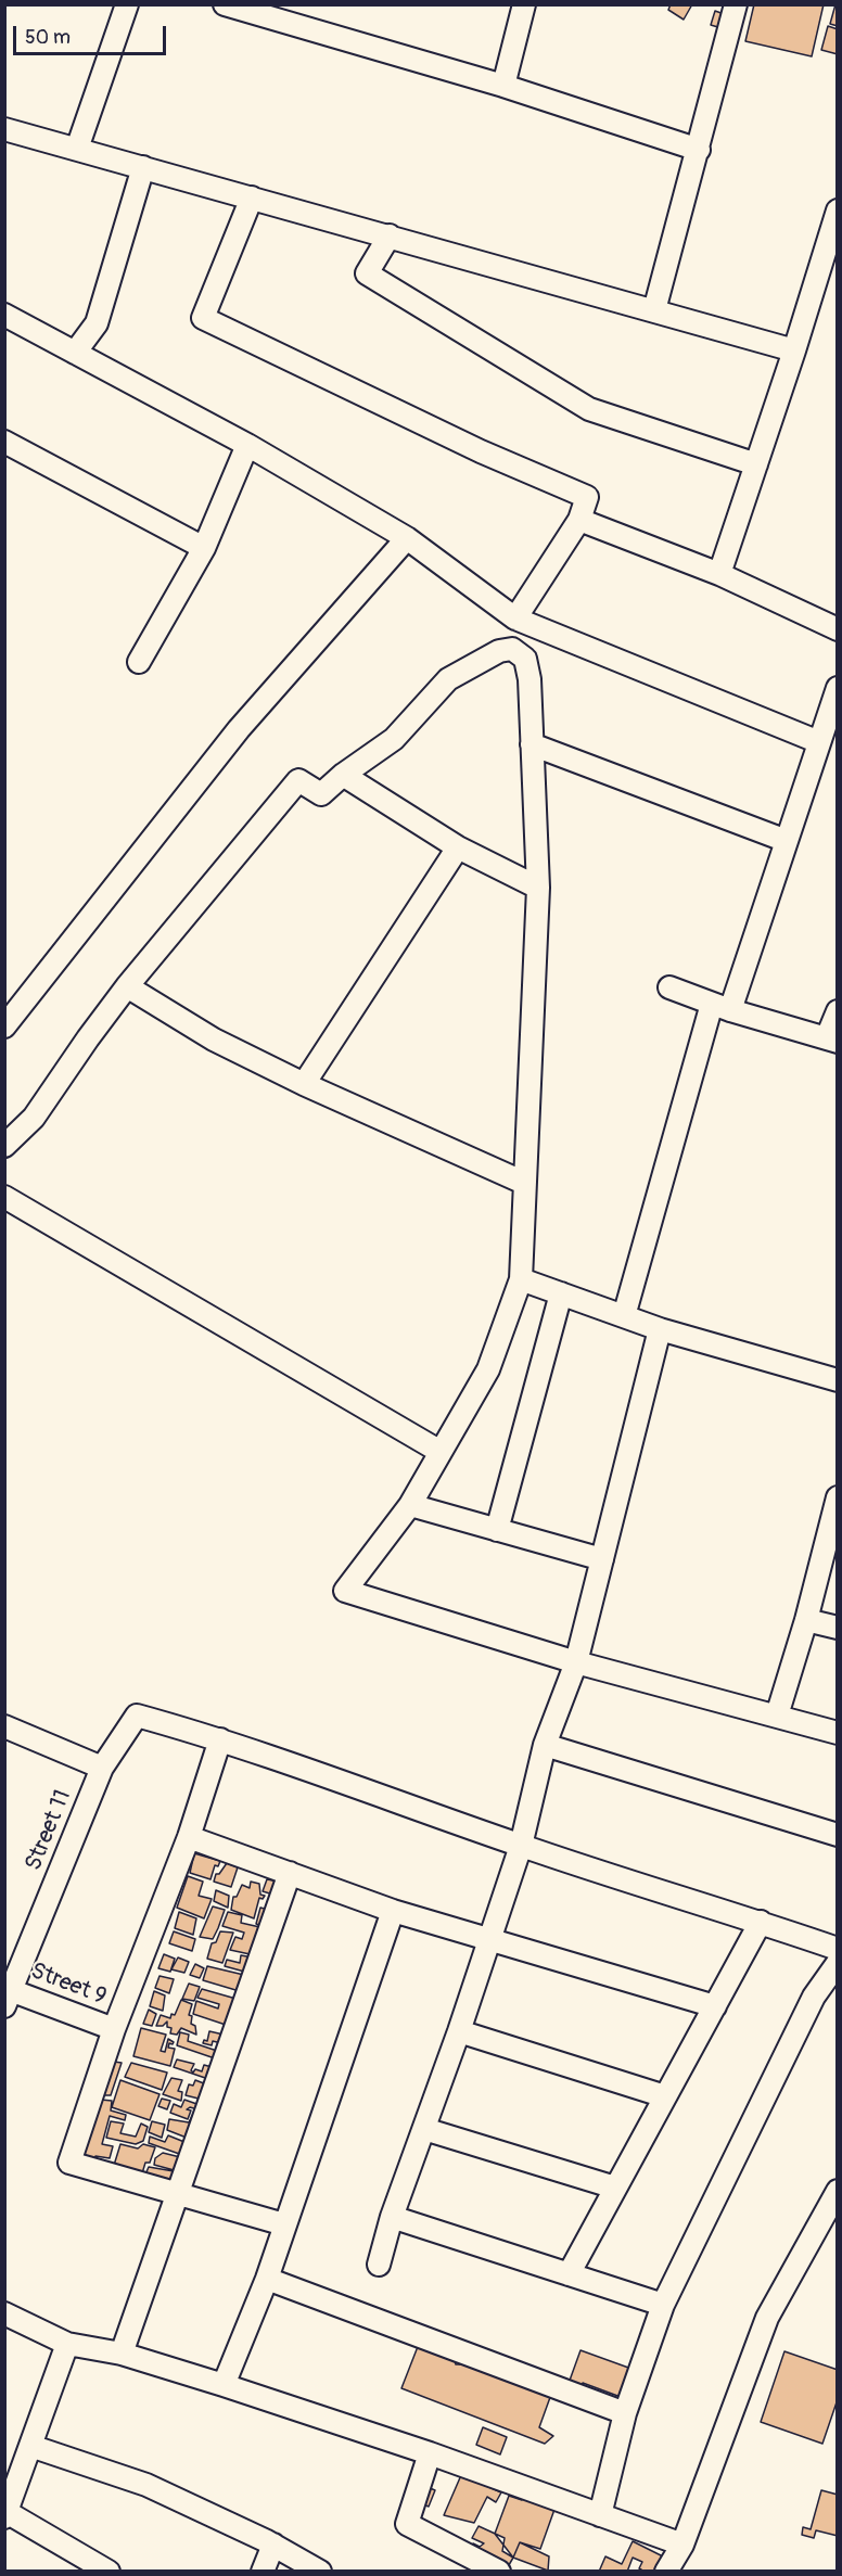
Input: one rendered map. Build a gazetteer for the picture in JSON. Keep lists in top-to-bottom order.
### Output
{
  "streets": {
    "street": ["Street 11", "Street 9"]
  },
  "crossings": [
    ["Street 11", "Street 9"]
  ],
  "scale_bar": "50 m"
}
